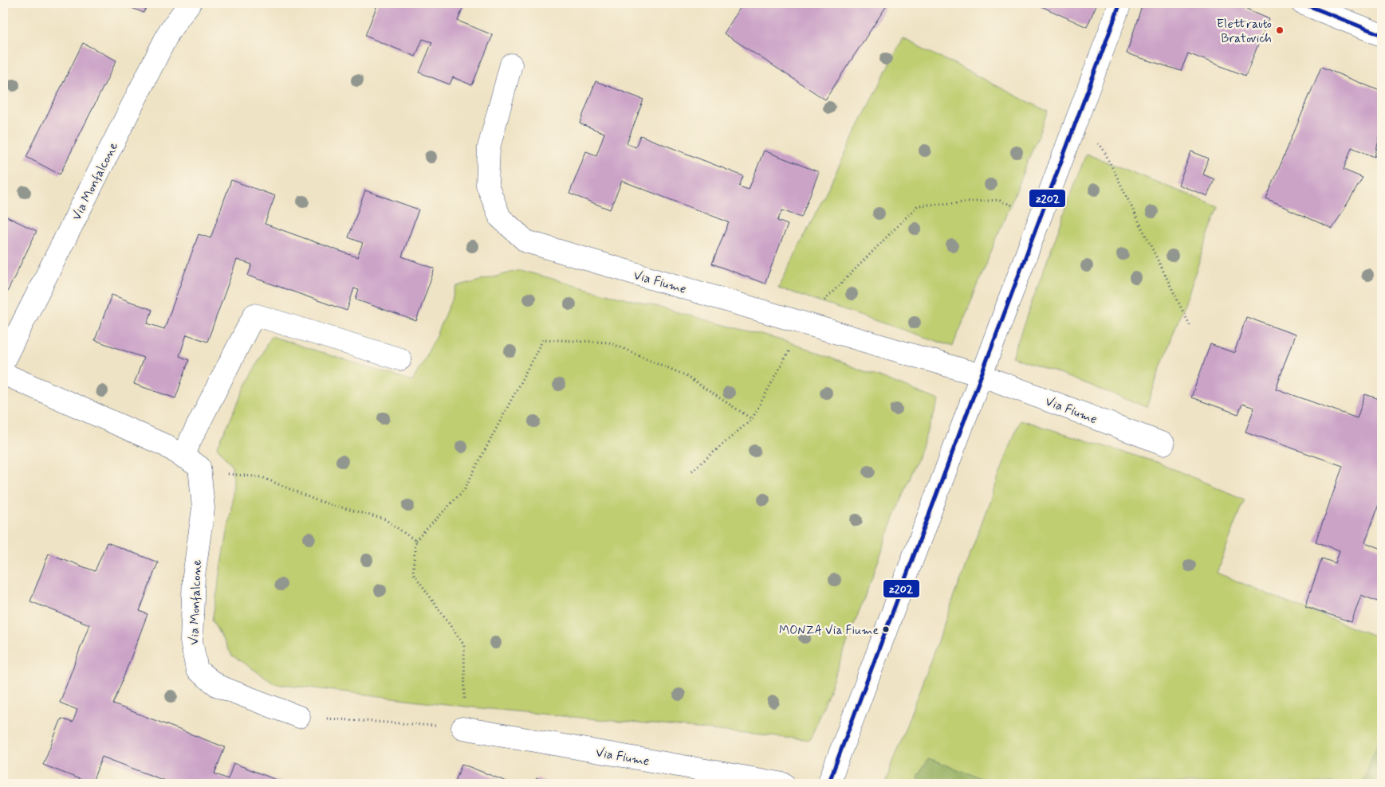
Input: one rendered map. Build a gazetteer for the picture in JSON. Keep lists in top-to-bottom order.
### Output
{
  "streets": {
    "street": ["Via Monfalcone", "Via Fiume"]
  },
  "places": ["Elettrauto Bratovich", "MONZA Via Fiume"],
  "lines": ["transit line z202"]
}
